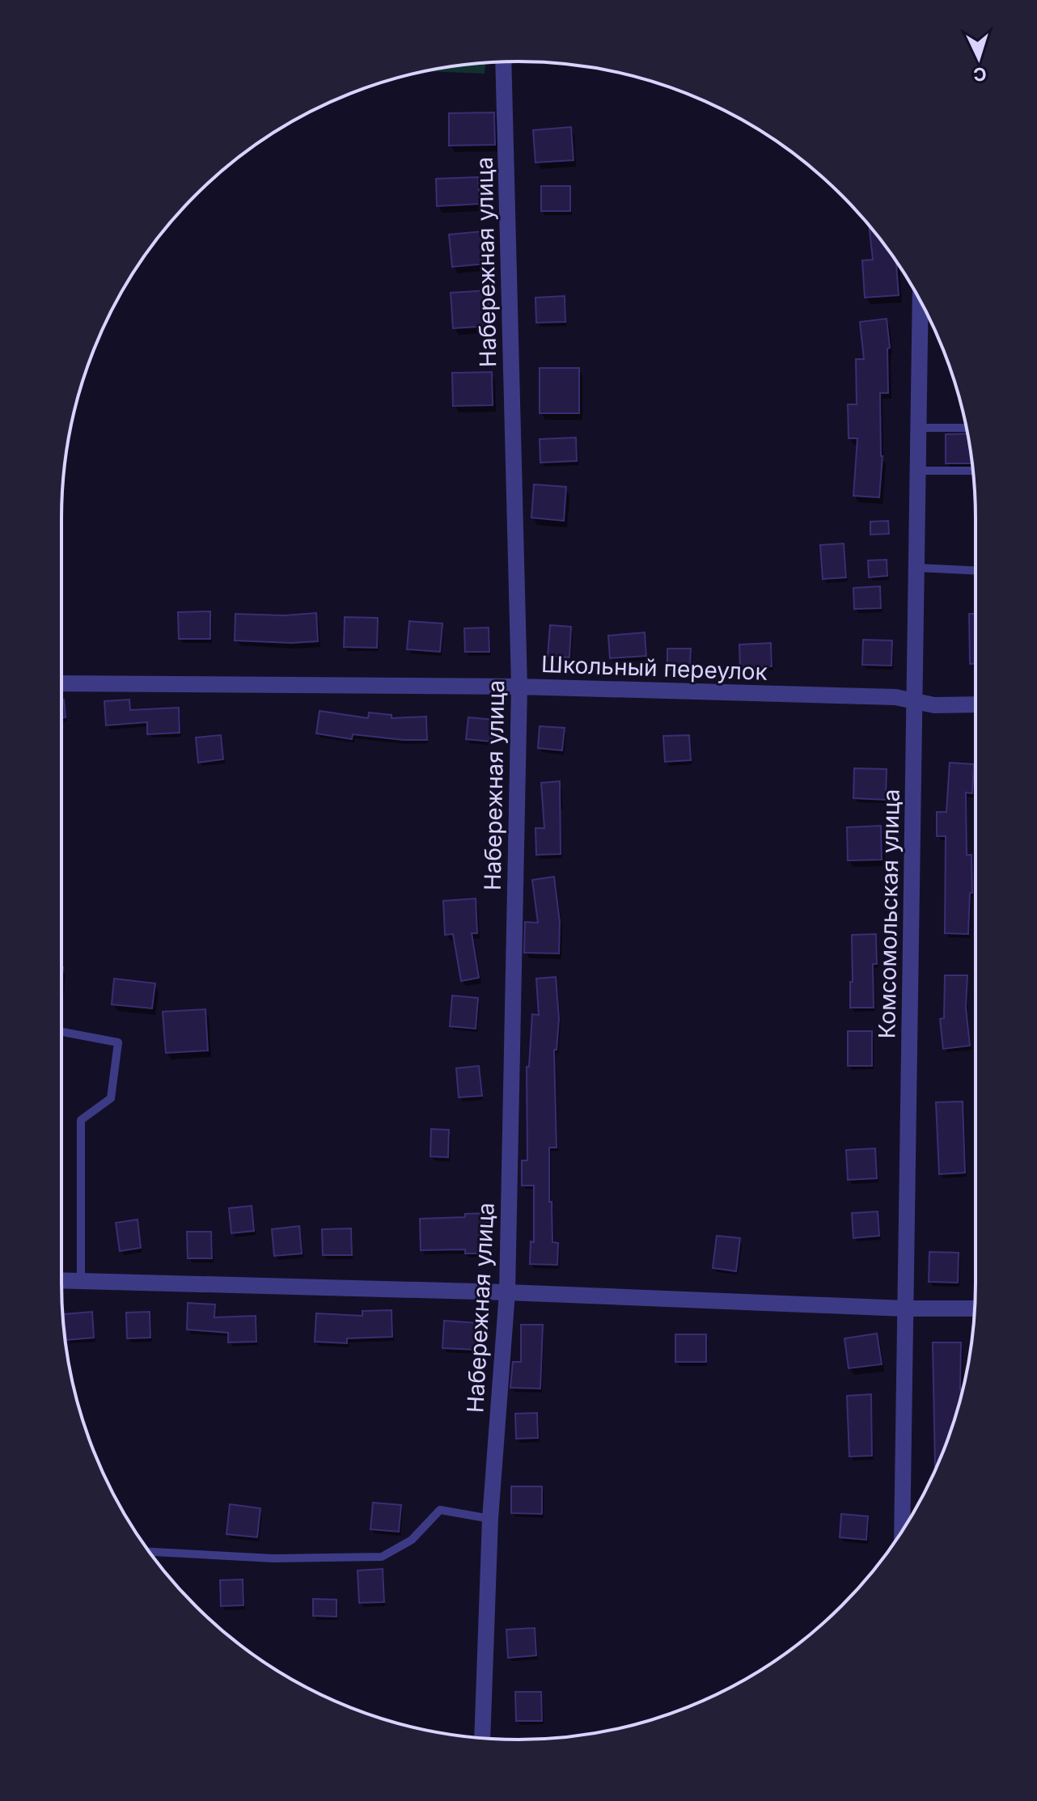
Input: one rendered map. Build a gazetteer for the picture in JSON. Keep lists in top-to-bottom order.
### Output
{
  "streets": {
    "street": ["Набережная улица", "Школьный переулок", "Комсомольская улица"]
  },
  "crossings": [
    ["Набережная улица", "Школьный переулок"],
    ["Школьный переулок", "Комсомольская улица"]
  ],
  "north": "bottom"
}
